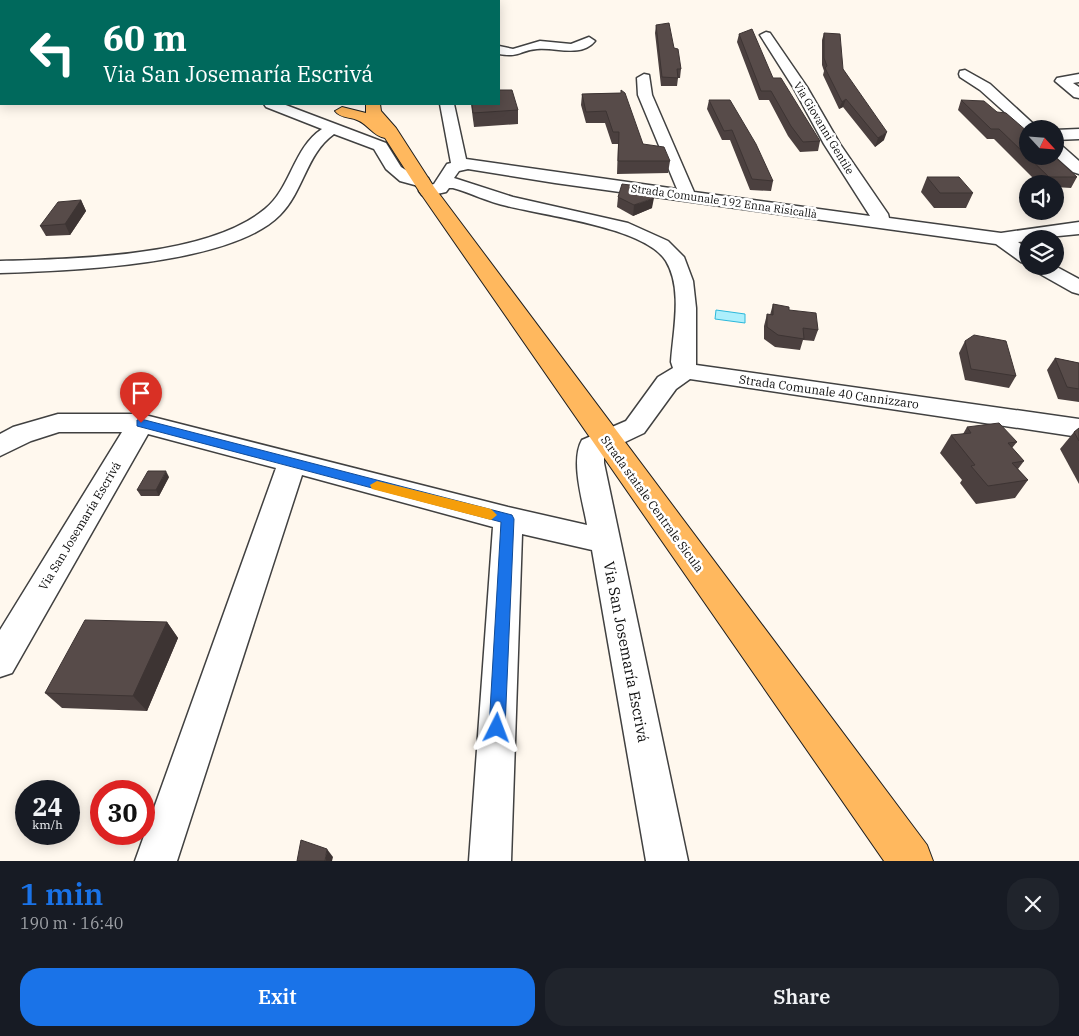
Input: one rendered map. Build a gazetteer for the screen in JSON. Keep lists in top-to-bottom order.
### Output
{
  "streets": {
    "main road": ["Strada statale Centrale Sicula"],
    "street": [
      "Via Giovanni Gentile",
      "Strada Comunale 192 Enna Risicallà",
      "Strada Comunale 40 Cannizzaro",
      "Via San Josemaría Escrivá"
    ]
  },
  "crossings": [
    ["Via Giovanni Gentile", "Strada Comunale 192 Enna Risicallà"],
    ["Strada statale Centrale Sicula", "Via San Josemaría Escrivá"]
  ],
  "north": "bottom right",
  "page": {
    "turn": ["60 m", "Via San Josemaría Escrivá"],
    "speed": "24 km/h",
    "limit": "30",
    "heading": ["1 min", "190 m · 16:40"],
    "buttons": ["Exit", "Share"]
  }
}
